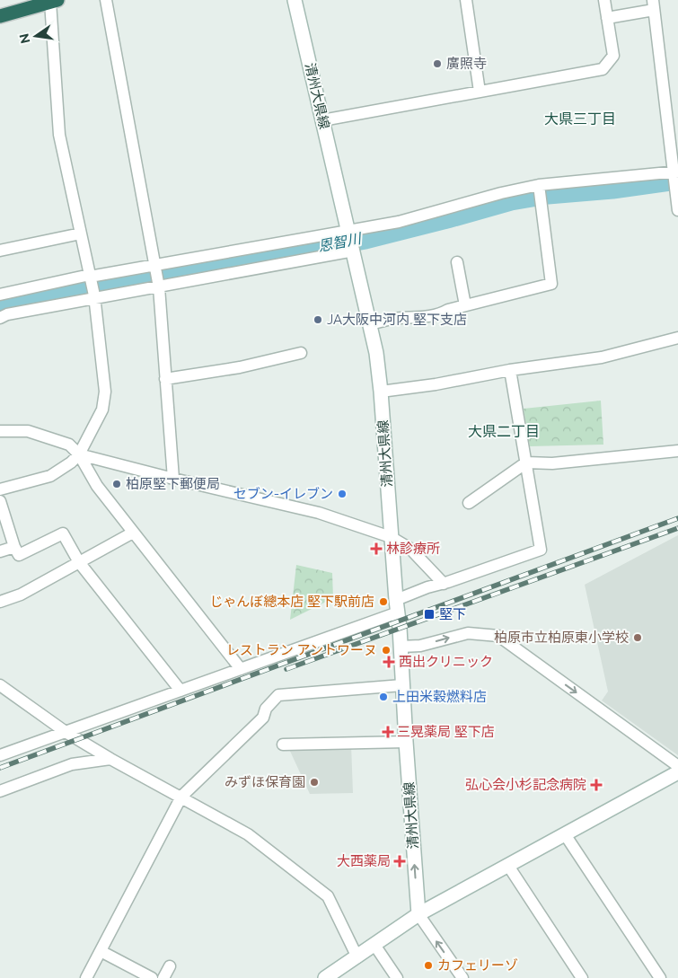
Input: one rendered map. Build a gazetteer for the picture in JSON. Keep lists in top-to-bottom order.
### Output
{
  "streets": {
    "main road": ["清州大県線"]
  },
  "districts": ["大県三丁目", "大県二丁目"],
  "water": ["恩智川"],
  "places": {
    "other": [
      "廣照寺",
      "JA大阪中河内 堅下支店",
      "柏原堅下郵便局",
      "セブン-イレブン",
      "じゃんぼ總本店 堅下駅前店",
      "柏原市立柏原東小学校",
      "レストラン アントワーヌ",
      "上田米穀燃料店",
      "みずほ保育園",
      "カフェリーゾ"
    ],
    "health": [
      "林診療所",
      "西出クリニック",
      "三晃薬局 堅下店",
      "弘心会小杉記念病院",
      "大西薬局"
    ],
    "transit": ["堅下"]
  },
  "north": "left"
}
